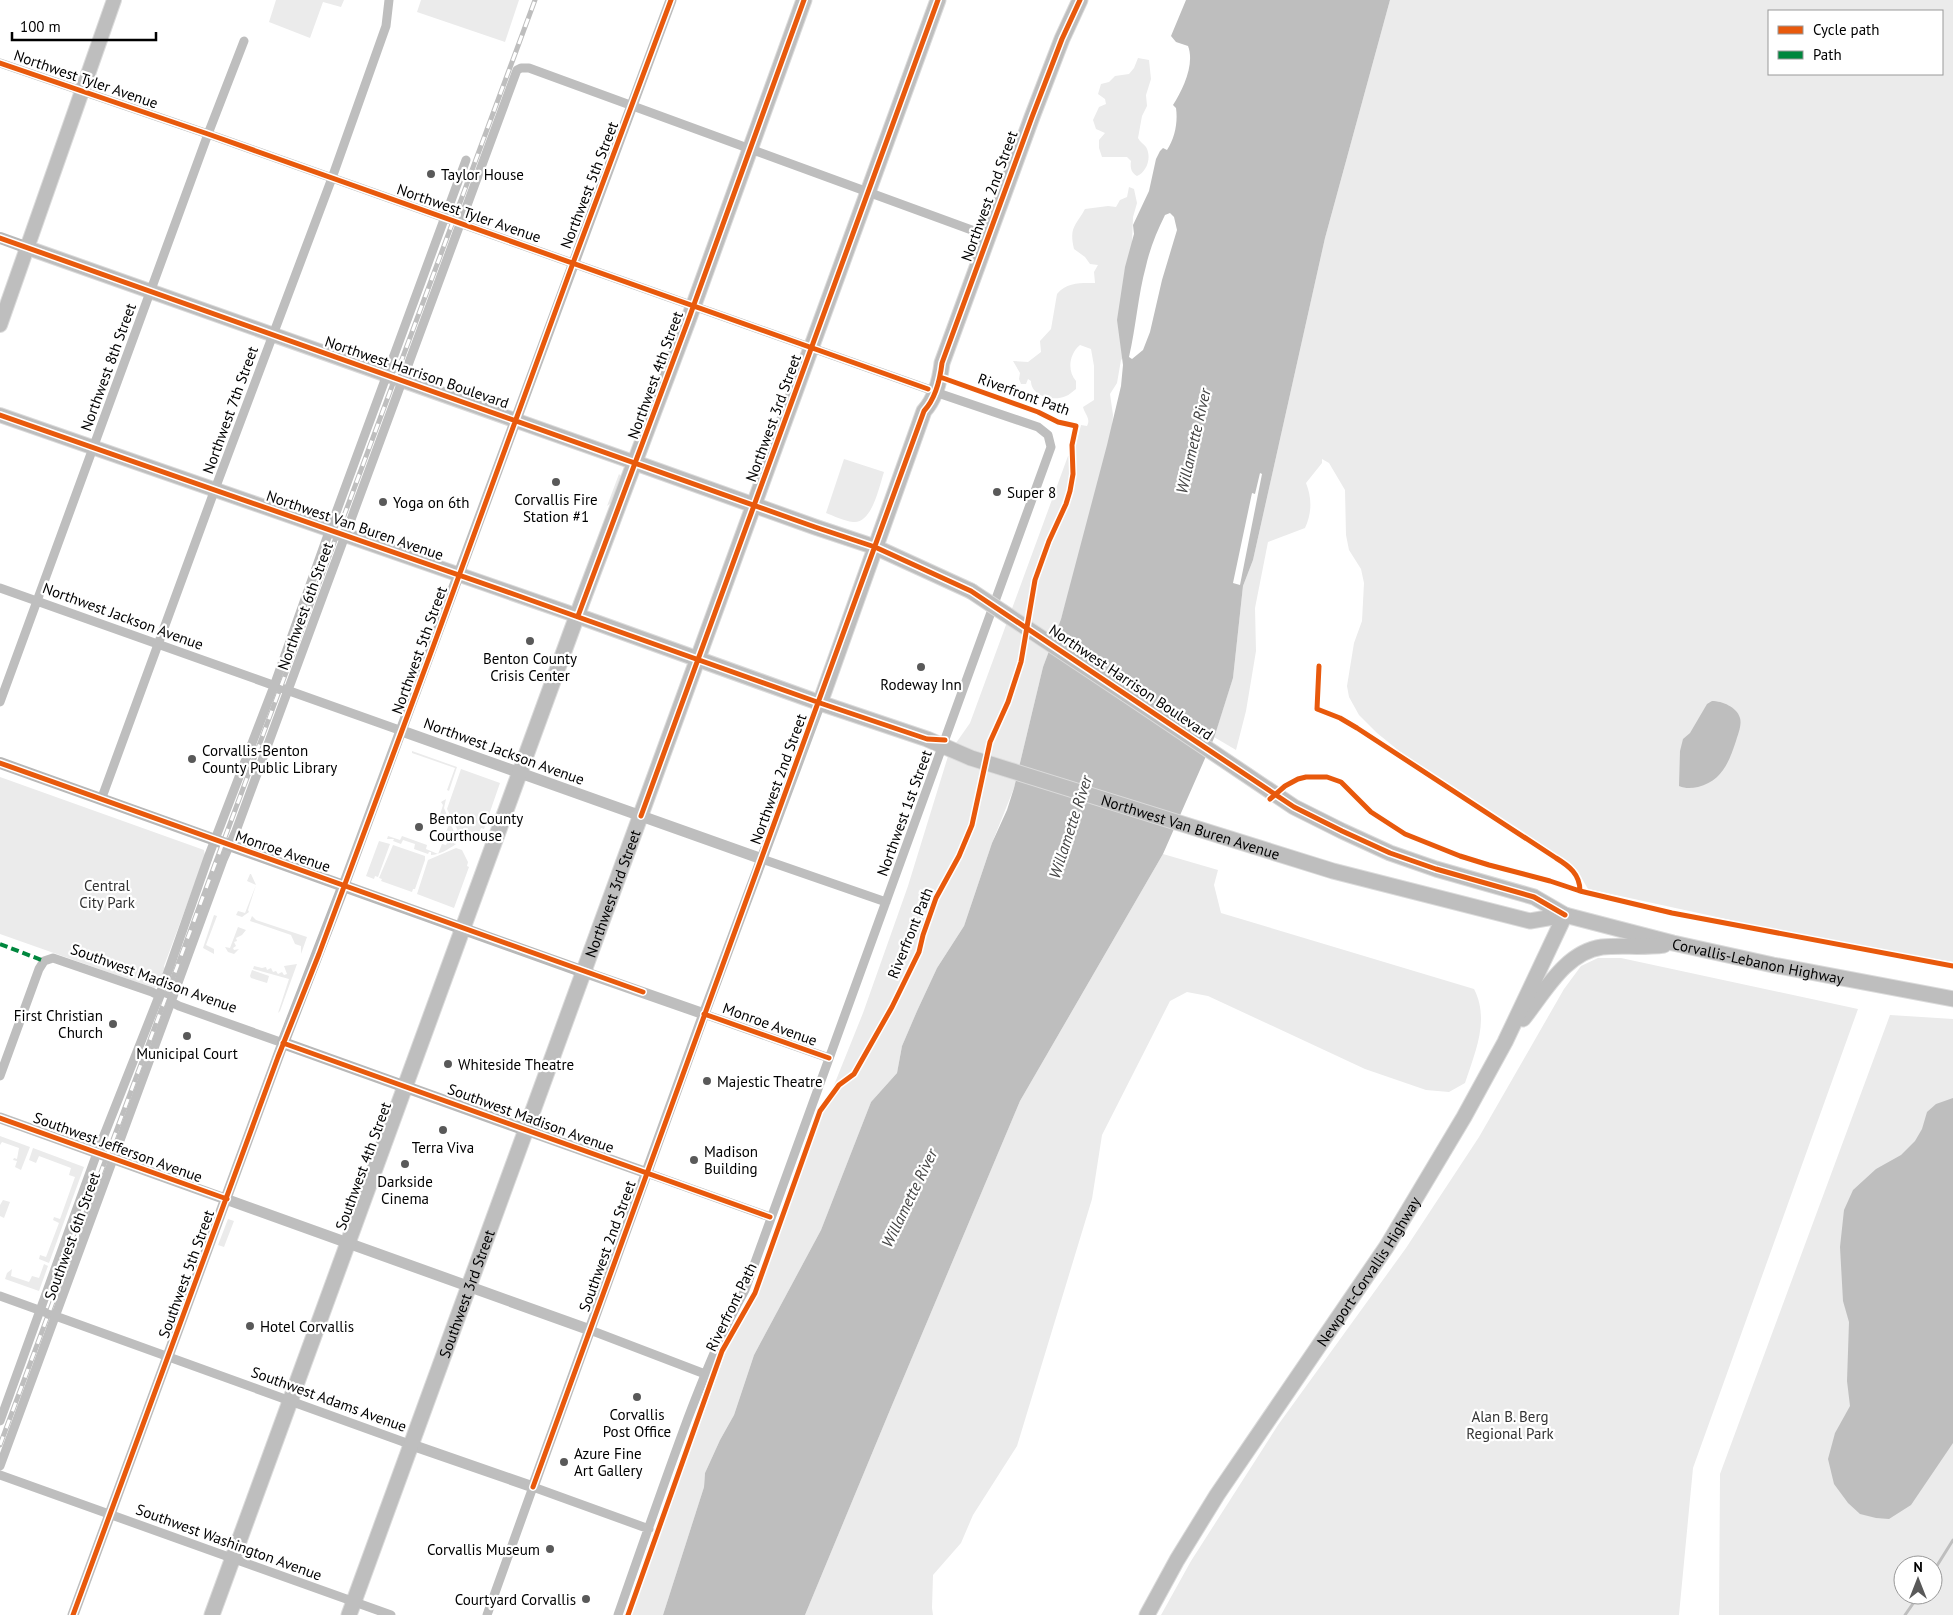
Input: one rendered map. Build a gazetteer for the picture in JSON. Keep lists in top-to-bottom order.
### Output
{
  "streets": {
    "highway": [
      "Northwest 2nd Street",
      "Northwest Harrison Boulevard",
      "Northwest 4th Street",
      "Northwest 3rd Street",
      "Northwest Van Buren Avenue",
      "Corvallis-Lebanon Highway",
      "Southwest 4th Street",
      "Newport-Corvallis Highway",
      "Southwest 3rd Street"
    ],
    "main road": ["Monroe Avenue", "Southwest Madison Avenue", "Southwest 5th Street"],
    "street": [
      "Northwest Tyler Avenue",
      "Northwest 5th Street",
      "Northwest 8th Street",
      "Northwest 7th Street",
      "Northwest 6th Street",
      "Northwest Jackson Avenue",
      "Northwest 1st Street",
      "Southwest Jefferson Avenue",
      "Southwest 6th Street",
      "Southwest 2nd Street",
      "Southwest Adams Avenue",
      "Southwest Washington Avenue"
    ],
    "cycle path": ["Riverfront Path"]
  },
  "crossings": [
    ["Northwest Tyler Avenue", "Northwest 5th Street"],
    ["Northwest Tyler Avenue", "Northwest 2nd Street"],
    ["Northwest Tyler Avenue", "Northwest 8th Street"],
    ["Northwest Tyler Avenue", "Northwest 4th Street"],
    ["Northwest Tyler Avenue", "Northwest 7th Street"],
    ["Northwest Tyler Avenue", "Northwest 3rd Street"],
    ["Northwest Tyler Avenue", "Northwest 6th Street"],
    ["Northwest Tyler Avenue", "Northwest 1st Street"],
    ["Northwest 5th Street", "Northwest Harrison Boulevard"],
    ["Northwest 5th Street", "Northwest Van Buren Avenue"],
    ["Northwest 5th Street", "Northwest 6th Street"],
    ["Northwest 5th Street", "Northwest Jackson Avenue"],
    ["Northwest 5th Street", "Monroe Avenue"],
    ["Northwest 5th Street", "Southwest 5th Street"],
    ["Northwest 2nd Street", "Northwest Harrison Boulevard"],
    ["Northwest 2nd Street", "Northwest Van Buren Avenue"],
    ["Northwest 2nd Street", "Northwest Jackson Avenue"],
    ["Northwest 2nd Street", "Monroe Avenue"],
    ["Northwest 2nd Street", "Southwest 2nd Street"],
    ["Northwest 8th Street", "Northwest Harrison Boulevard"],
    ["Northwest 8th Street", "Northwest Van Buren Avenue"],
    ["Northwest 8th Street", "Northwest Jackson Avenue"],
    ["Northwest Harrison Boulevard", "Northwest 4th Street"],
    ["Northwest Harrison Boulevard", "Northwest 7th Street"],
    ["Northwest Harrison Boulevard", "Northwest 3rd Street"],
    ["Northwest Harrison Boulevard", "Northwest Van Buren Avenue"],
    ["Northwest Harrison Boulevard", "Northwest 6th Street"],
    ["Northwest Harrison Boulevard", "Corvallis-Lebanon Highway"],
    ["Northwest Harrison Boulevard", "Newport-Corvallis Highway"],
    ["Northwest 4th Street", "Northwest Van Buren Avenue"],
    ["Northwest 4th Street", "Northwest Jackson Avenue"],
    ["Northwest 4th Street", "Monroe Avenue"],
    ["Northwest 4th Street", "Southwest 4th Street"],
    ["Northwest 7th Street", "Northwest Van Buren Avenue"],
    ["Northwest 7th Street", "Northwest Jackson Avenue"],
    ["Northwest 7th Street", "Monroe Avenue"],
    ["Northwest 3rd Street", "Northwest Van Buren Avenue"],
    ["Northwest 3rd Street", "Northwest Jackson Avenue"],
    ["Northwest 3rd Street", "Monroe Avenue"],
    ["Northwest 3rd Street", "Southwest 3rd Street"],
    ["Northwest Van Buren Avenue", "Northwest 6th Street"],
    ["Northwest Van Buren Avenue", "Northwest 1st Street"],
    ["Northwest Van Buren Avenue", "Corvallis-Lebanon Highway"],
    ["Northwest Van Buren Avenue", "Newport-Corvallis Highway"],
    ["Northwest 6th Street", "Northwest Jackson Avenue"],
    ["Northwest 6th Street", "Monroe Avenue"],
    ["Northwest 6th Street", "Southwest 6th Street"],
    ["Northwest Jackson Avenue", "Northwest 1st Street"],
    ["Northwest 1st Street", "Monroe Avenue"],
    ["Northwest 1st Street", "Southwest Madison Avenue"],
    ["Northwest 1st Street", "Southwest Jefferson Avenue"],
    ["Northwest 1st Street", "Southwest Adams Avenue"],
    ["Monroe Avenue", "Southwest 4th Street"],
    ["Monroe Avenue", "Southwest 6th Street"],
    ["Monroe Avenue", "Southwest 2nd Street"],
    ["Monroe Avenue", "Southwest 5th Street"],
    ["Monroe Avenue", "Southwest 3rd Street"],
    ["Corvallis-Lebanon Highway", "Newport-Corvallis Highway"],
    ["Southwest Madison Avenue", "Southwest 4th Street"],
    ["Southwest Madison Avenue", "Southwest 6th Street"],
    ["Southwest Madison Avenue", "Southwest 2nd Street"],
    ["Southwest Madison Avenue", "Southwest 5th Street"],
    ["Southwest Madison Avenue", "Southwest 3rd Street"],
    ["Southwest Jefferson Avenue", "Southwest 4th Street"],
    ["Southwest Jefferson Avenue", "Southwest 6th Street"],
    ["Southwest Jefferson Avenue", "Southwest 2nd Street"],
    ["Southwest Jefferson Avenue", "Southwest 5th Street"],
    ["Southwest Jefferson Avenue", "Southwest 3rd Street"],
    ["Southwest 4th Street", "Southwest Adams Avenue"],
    ["Southwest 4th Street", "Southwest Washington Avenue"],
    ["Southwest 6th Street", "Southwest Adams Avenue"],
    ["Southwest 2nd Street", "Southwest Adams Avenue"],
    ["Southwest 5th Street", "Southwest Adams Avenue"],
    ["Southwest 5th Street", "Southwest Washington Avenue"],
    ["Southwest 3rd Street", "Southwest Adams Avenue"],
    ["Southwest 3rd Street", "Southwest Washington Avenue"]
  ],
  "water": ["Willamette River"],
  "parks": ["Central City Park", "Alan B. Berg Regional Park"],
  "places": [
    "Taylor House",
    "Corvallis Fire Station #1",
    "Super 8",
    "Yoga on 6th",
    "Benton County Crisis Center",
    "Rodeway Inn",
    "Corvallis-Benton County Public Library",
    "Benton County Courthouse",
    "First Christian Church",
    "Municipal Court",
    "Whiteside Theatre",
    "Majestic Theatre",
    "Terra Viva",
    "Madison Building",
    "Darkside Cinema",
    "Hotel Corvallis",
    "Corvallis Post Office",
    "Azure Fine Art Gallery",
    "Corvallis Museum",
    "Courtyard Corvallis"
  ],
  "legend": ["Cycle path", "Path"],
  "scale_bar": "100 m",
  "north": "top"
}
